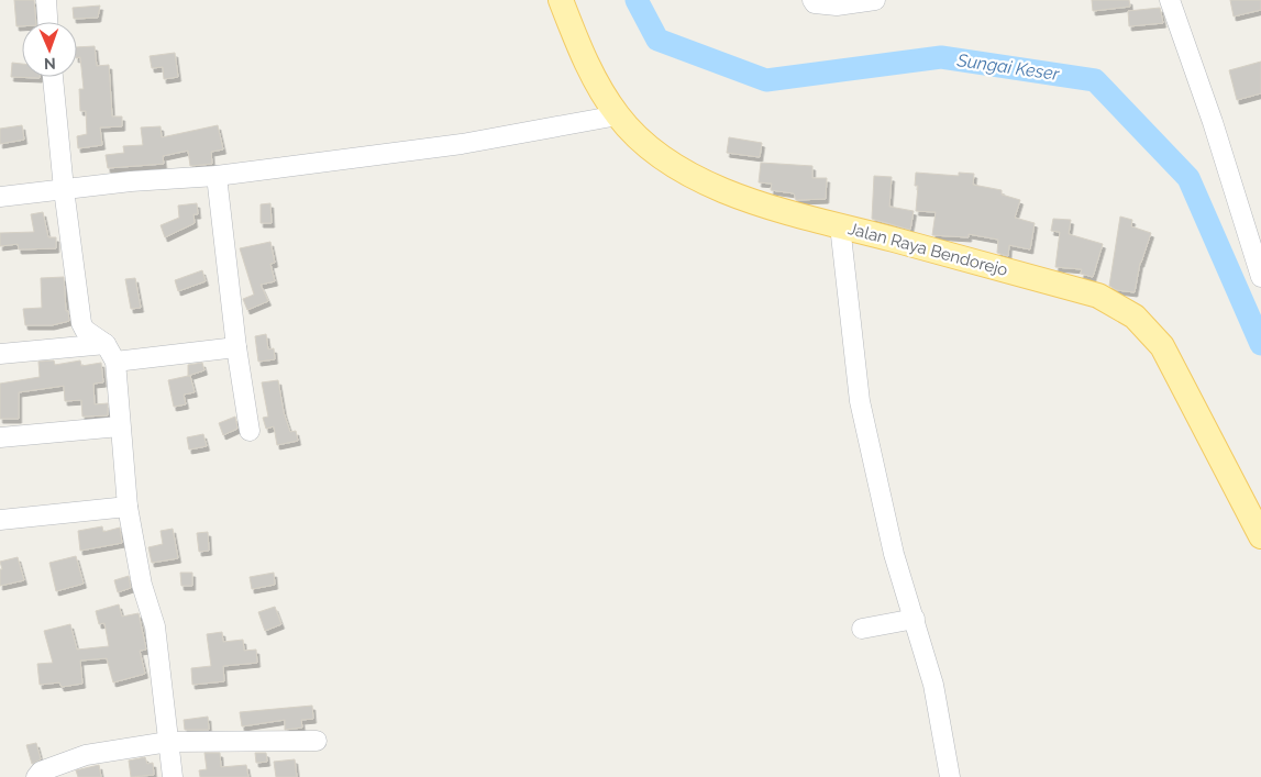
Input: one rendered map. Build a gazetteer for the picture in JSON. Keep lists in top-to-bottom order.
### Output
{
  "streets": {
    "main road": ["Jalan Raya Bendorejo"]
  },
  "water": ["Sungai Keser"],
  "north": "bottom"
}
